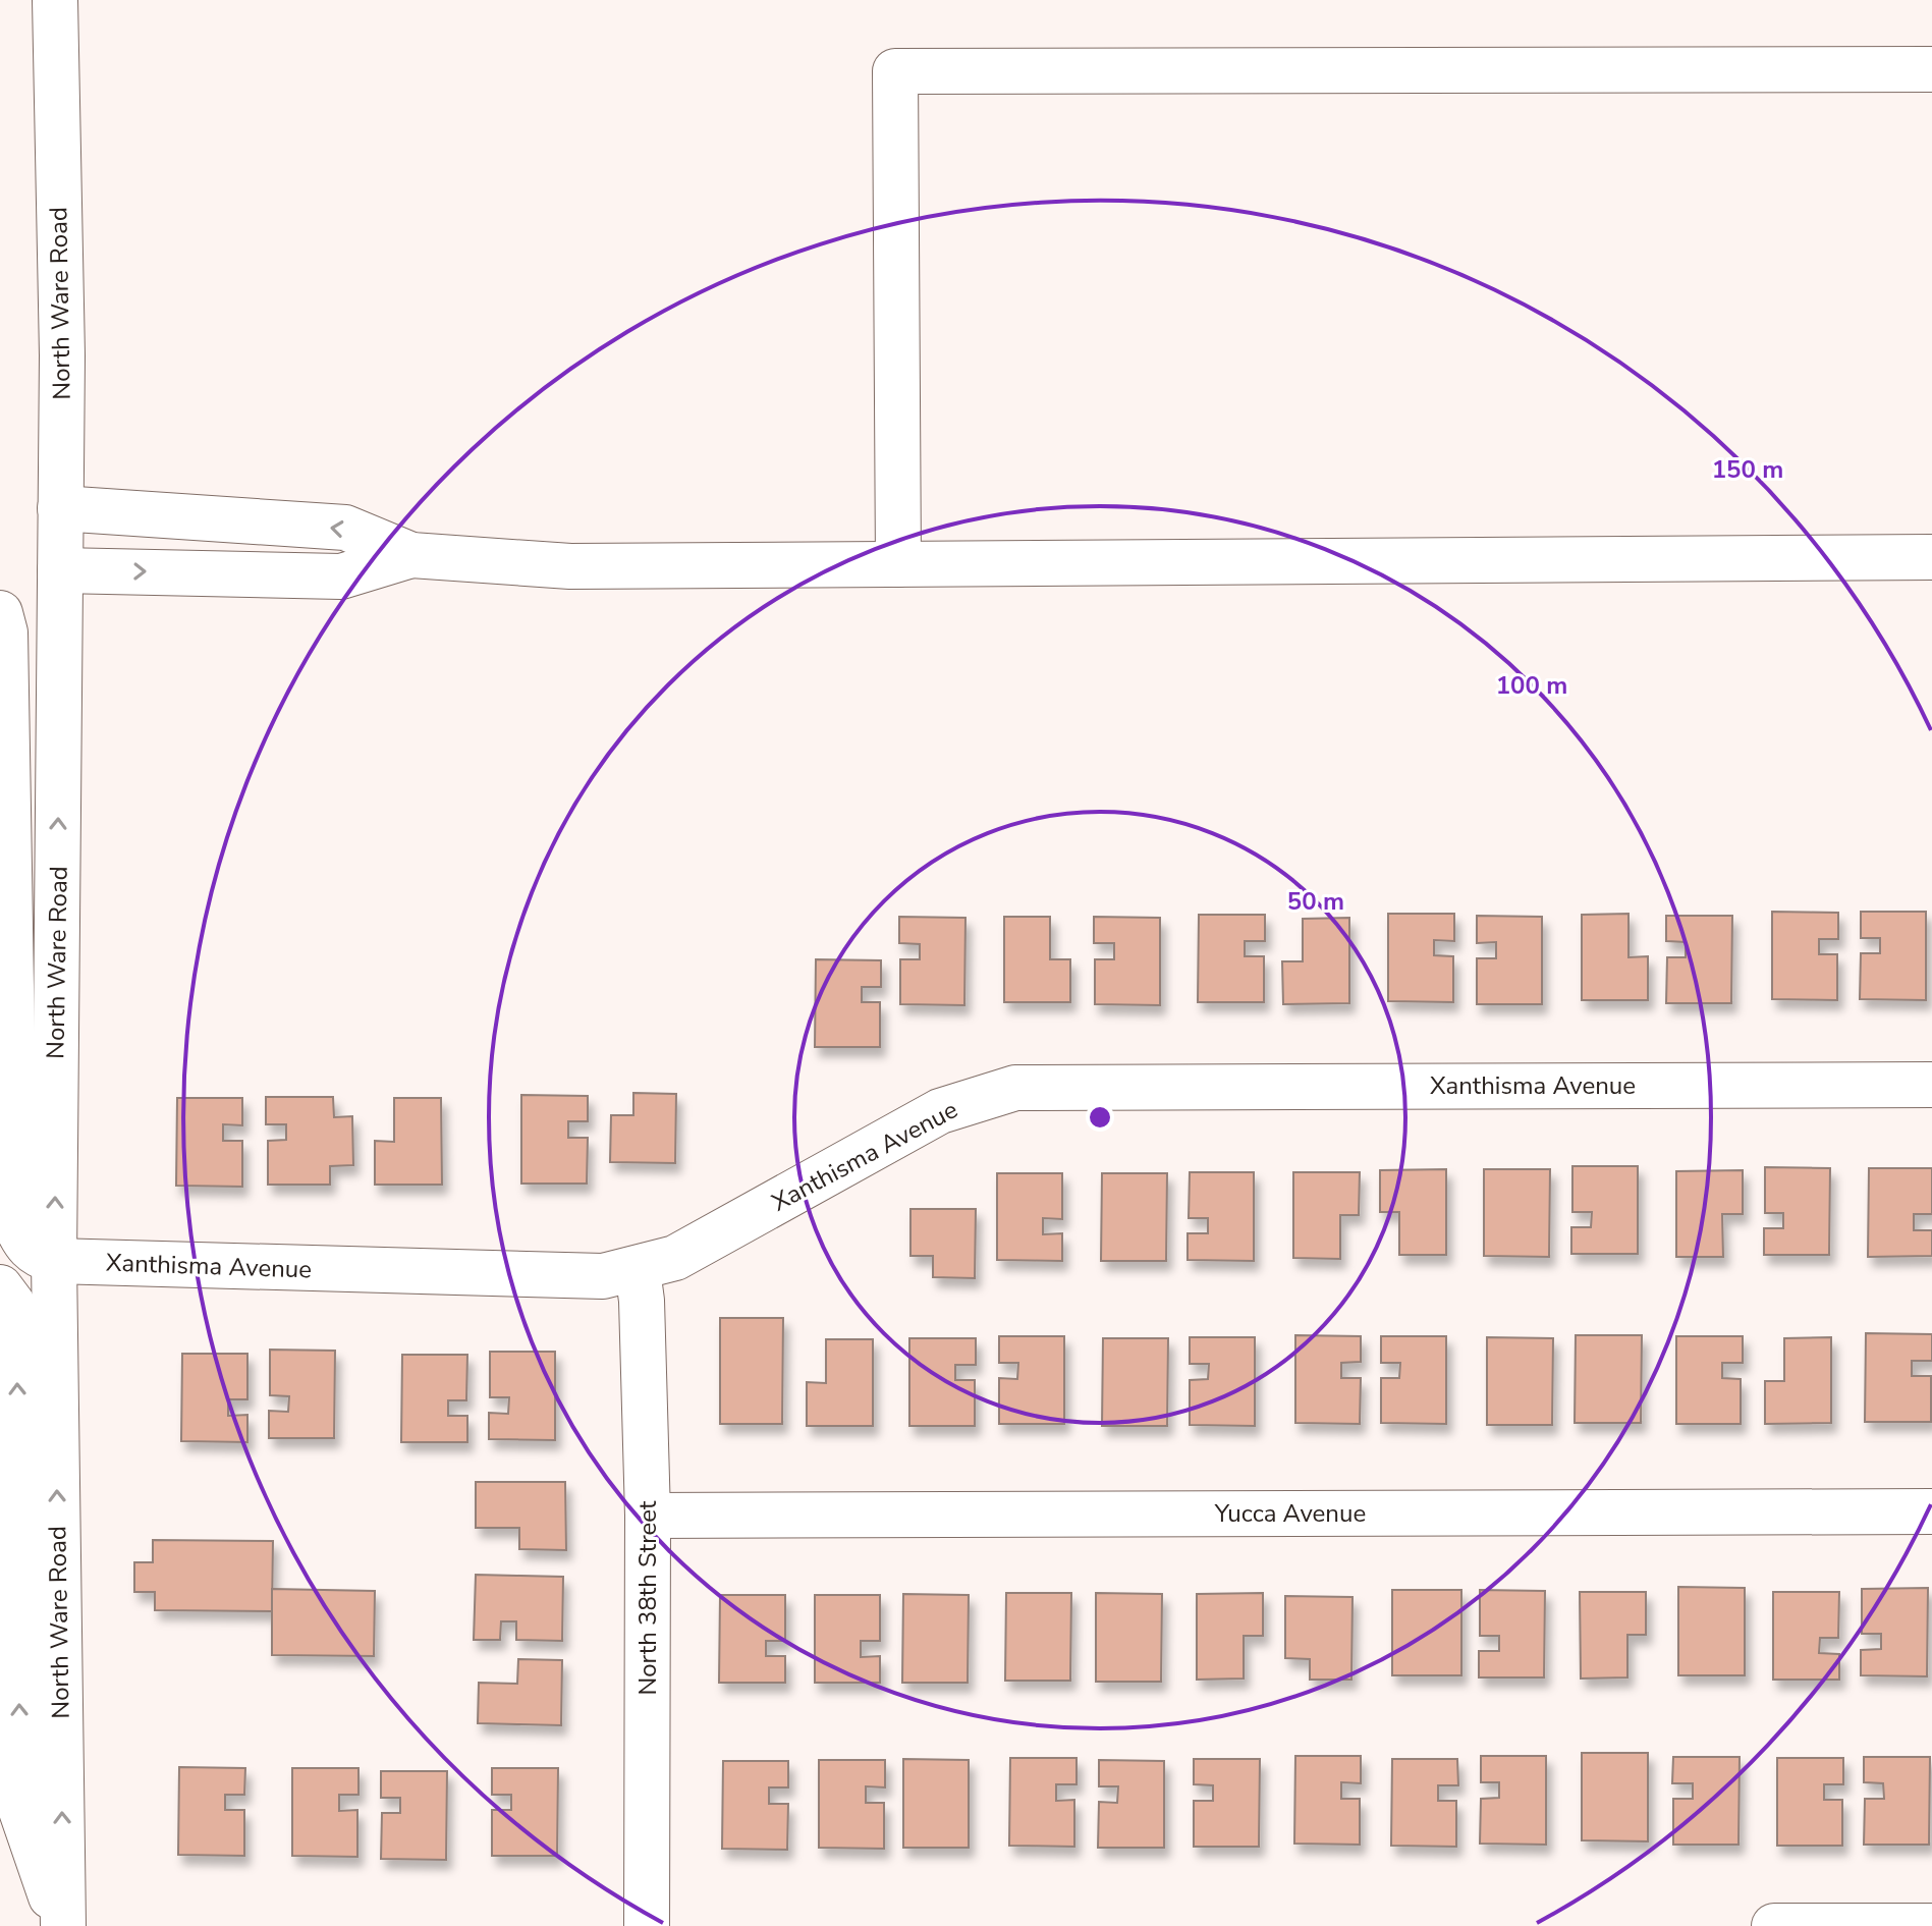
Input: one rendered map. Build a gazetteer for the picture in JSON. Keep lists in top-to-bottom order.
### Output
{
  "streets": {
    "street": [
      "North Ware Road",
      "Xanthisma Avenue",
      "Yucca Avenue",
      "North 38th Street"
    ]
  },
  "crossings": [
    ["North Ware Road", "Xanthisma Avenue"],
    ["Xanthisma Avenue", "North 38th Street"],
    ["Yucca Avenue", "North 38th Street"]
  ],
  "rings": ["150 m", "100 m", "50 m"]
}
